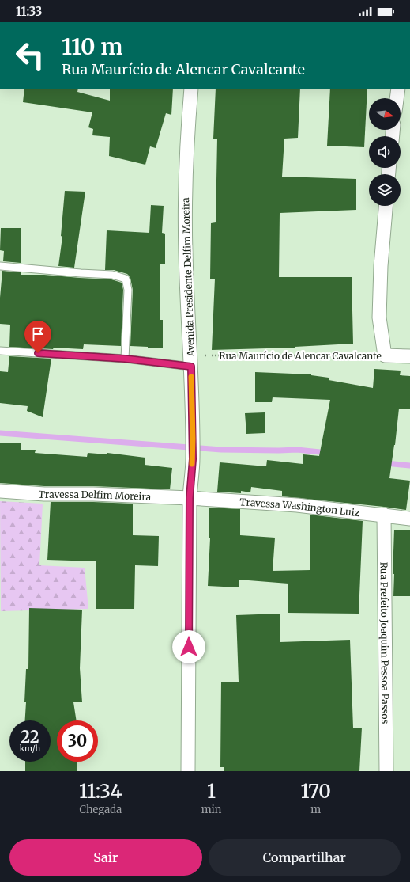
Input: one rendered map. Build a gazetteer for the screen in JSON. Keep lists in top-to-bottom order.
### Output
{
  "streets": {
    "street": [
      "Avenida Presidente Delfim Moreira",
      "Rua Maurício de Alencar Cavalcante",
      "Travessa Delfim Moreira",
      "Travessa Washington Luiz",
      "Rua Prefeito Joaquim Pessoa Passos"
    ]
  },
  "crossings": [
    ["Avenida Presidente Delfim Moreira", "Rua Maurício de Alencar Cavalcante"],
    ["Avenida Presidente Delfim Moreira", "Travessa Delfim Moreira"],
    ["Avenida Presidente Delfim Moreira", "Travessa Washington Luiz"],
    ["Travessa Delfim Moreira", "Travessa Washington Luiz"],
    ["Travessa Washington Luiz", "Rua Prefeito Joaquim Pessoa Passos"]
  ],
  "north": "right",
  "page": {
    "status": "11:33",
    "turn": ["110 m", "Rua Maurício de Alencar Cavalcante"],
    "speed": "22 km/h",
    "limit": "30",
    "eta": [
      "11:34",
      "Chegada",
      "1",
      "min",
      "170",
      "m"
    ],
    "buttons": ["Sair", "Compartilhar"]
  }
}
